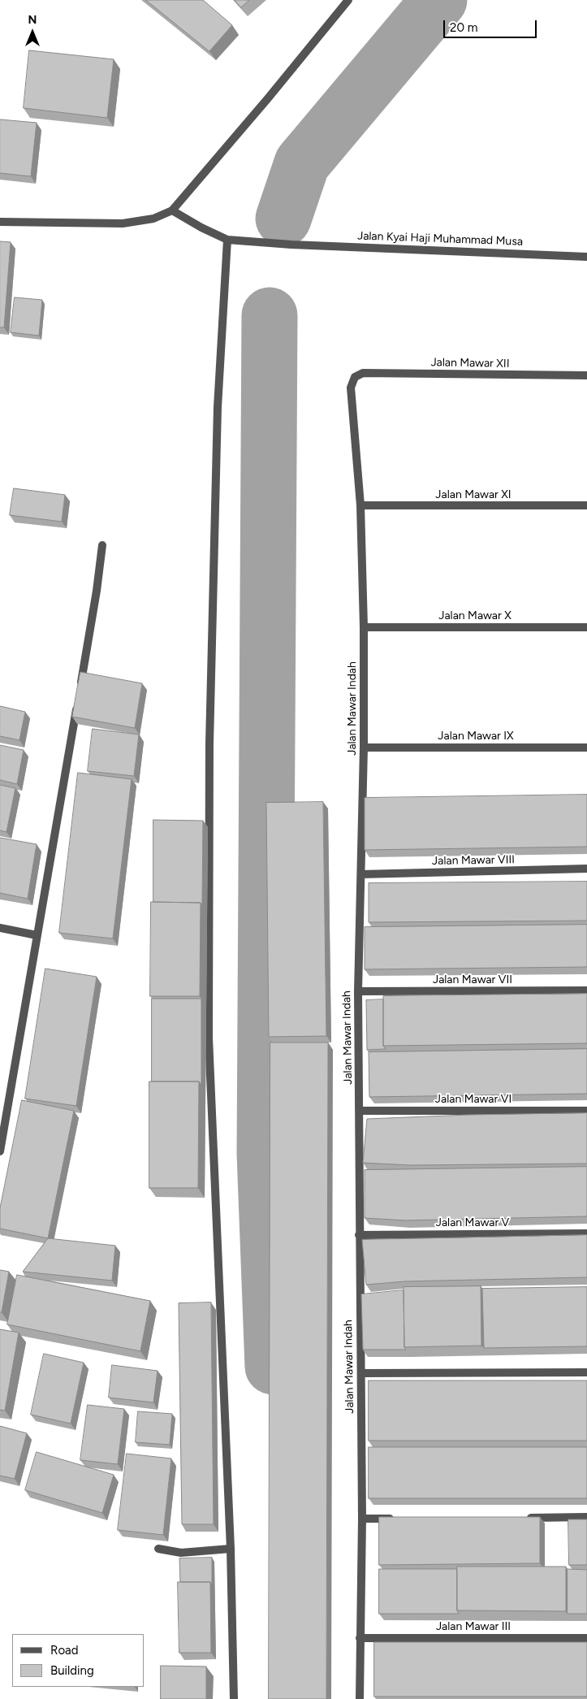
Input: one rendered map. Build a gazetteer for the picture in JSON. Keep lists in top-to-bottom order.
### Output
{
  "streets": {
    "street": [
      "Jalan Kyai Haji Muhammad Musa",
      "Jalan Mawar XII",
      "Jalan Mawar XI",
      "Jalan Mawar X",
      "Jalan Mawar Indah",
      "Jalan Mawar IX",
      "Jalan Mawar VIII",
      "Jalan Mawar VII",
      "Jalan Mawar VI",
      "Jalan Mawar V",
      "Jalan Mawar III"
    ]
  },
  "crossings": [
    ["Jalan Mawar XII", "Jalan Mawar Indah"],
    ["Jalan Mawar XI", "Jalan Mawar Indah"],
    ["Jalan Mawar X", "Jalan Mawar Indah"],
    ["Jalan Mawar Indah", "Jalan Mawar IX"],
    ["Jalan Mawar Indah", "Jalan Mawar VIII"],
    ["Jalan Mawar Indah", "Jalan Mawar VII"],
    ["Jalan Mawar Indah", "Jalan Mawar VI"],
    ["Jalan Mawar Indah", "Jalan Mawar V"],
    ["Jalan Mawar Indah", "Jalan Mawar III"]
  ],
  "legend": ["Road", "Building"],
  "scale_bar": "20 m",
  "north": "top"
}
